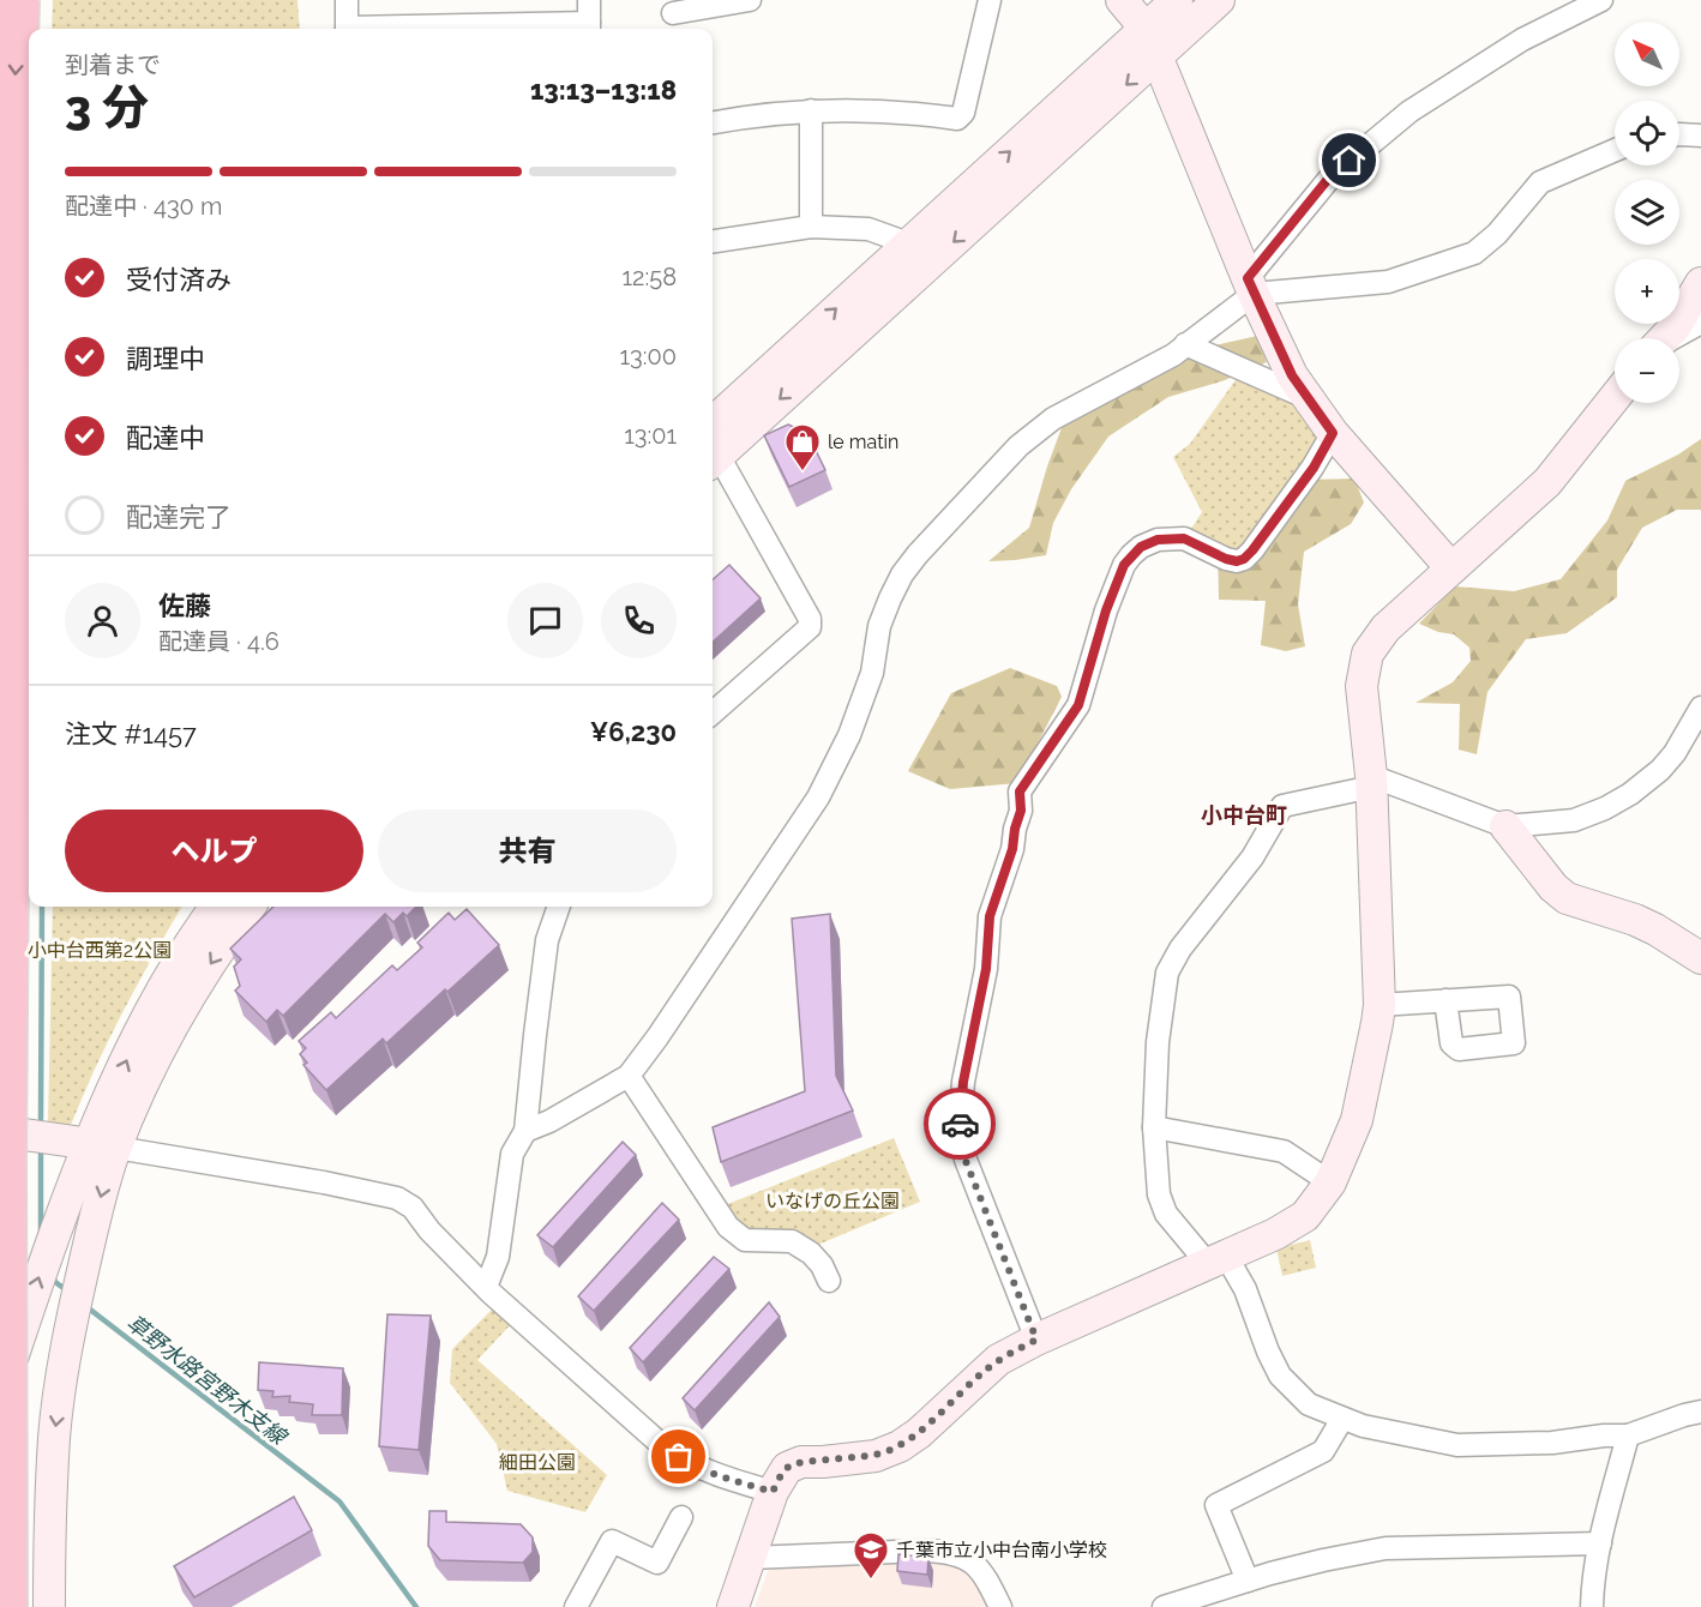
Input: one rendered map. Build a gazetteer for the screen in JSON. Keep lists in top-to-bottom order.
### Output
{
  "districts": ["小中台町"],
  "water": ["草野水路宮野木支線"],
  "parks": ["小中台西第2公園", "いなげの丘公園", "細田公園"],
  "places": {
    "shop": ["le matin"],
    "school or university": ["千葉市立小中台南小学校"]
  },
  "north": "top left",
  "page": {
    "map_buttons": ["+", "−"],
    "heading": ["3 分", "到着まで", "13:13–13:18"],
    "panel": [
      "佐藤",
      "配達員 · 4.6",
      "注文 #1457",
      "¥6,230"
    ],
    "bar": "配達中 · 430 m",
    "list": [
      ["受付済み", "12:58"],
      ["調理中", "13:00"],
      ["配達中", "13:01"],
      "配達完了"
    ],
    "buttons": ["ヘルプ", "共有"]
  }
}
